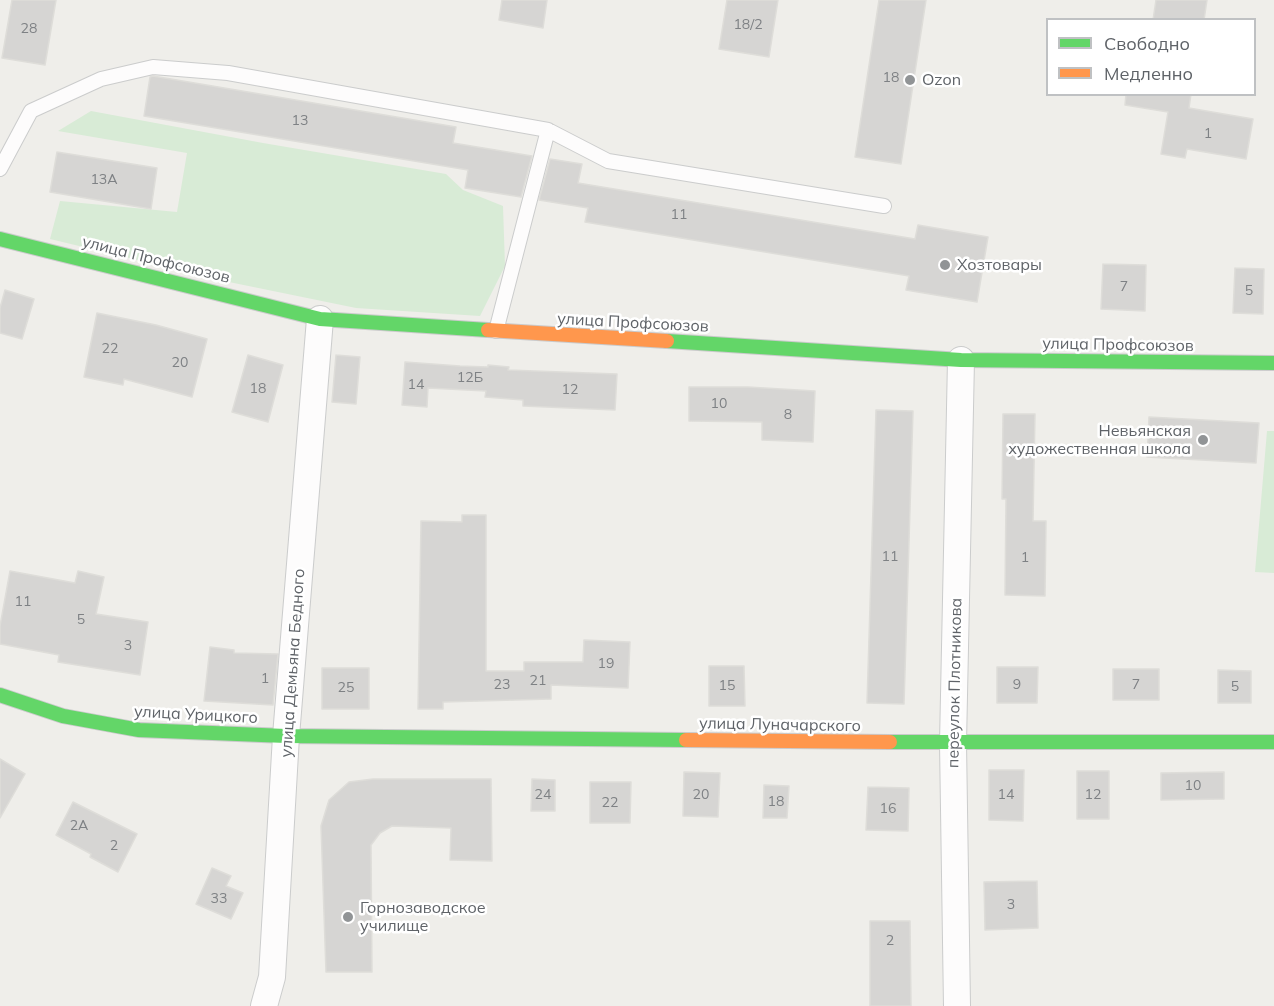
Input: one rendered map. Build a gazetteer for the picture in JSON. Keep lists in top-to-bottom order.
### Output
{
  "streets": {
    "street": [
      "улица Профсоюзов",
      "улица Демьяна Бедного",
      "переулок Плотникова",
      "улица Урицкого",
      "улица Луначарского"
    ]
  },
  "crossings": [
    ["улица Профсоюзов", "улица Демьяна Бедного"],
    ["улица Профсоюзов", "переулок Плотникова"],
    ["улица Демьяна Бедного", "улица Урицкого"],
    ["улица Демьяна Бедного", "улица Луначарского"],
    ["переулок Плотникова", "улица Луначарского"],
    ["улица Урицкого", "улица Луначарского"]
  ],
  "places": [
    "Ozon",
    "Хозтовары",
    "Невьянская художественная школа",
    "Горнозаводское училище"
  ],
  "house_numbers": [
    "18/2",
    "28",
    "18",
    "13",
    "1",
    "13А",
    "11",
    "7",
    "5",
    "22",
    "20",
    "12Б",
    "14",
    "18",
    "12",
    "10",
    "8",
    "11",
    "1",
    "11",
    "5",
    "3",
    "19",
    "1",
    "21",
    "23",
    "9",
    "7",
    "15",
    "5",
    "25",
    "10",
    "24",
    "20",
    "14",
    "12",
    "18",
    "22",
    "16",
    "2А",
    "2",
    "33",
    "3",
    "2"
  ],
  "legend": ["Свободно", "Медленно"]
}
